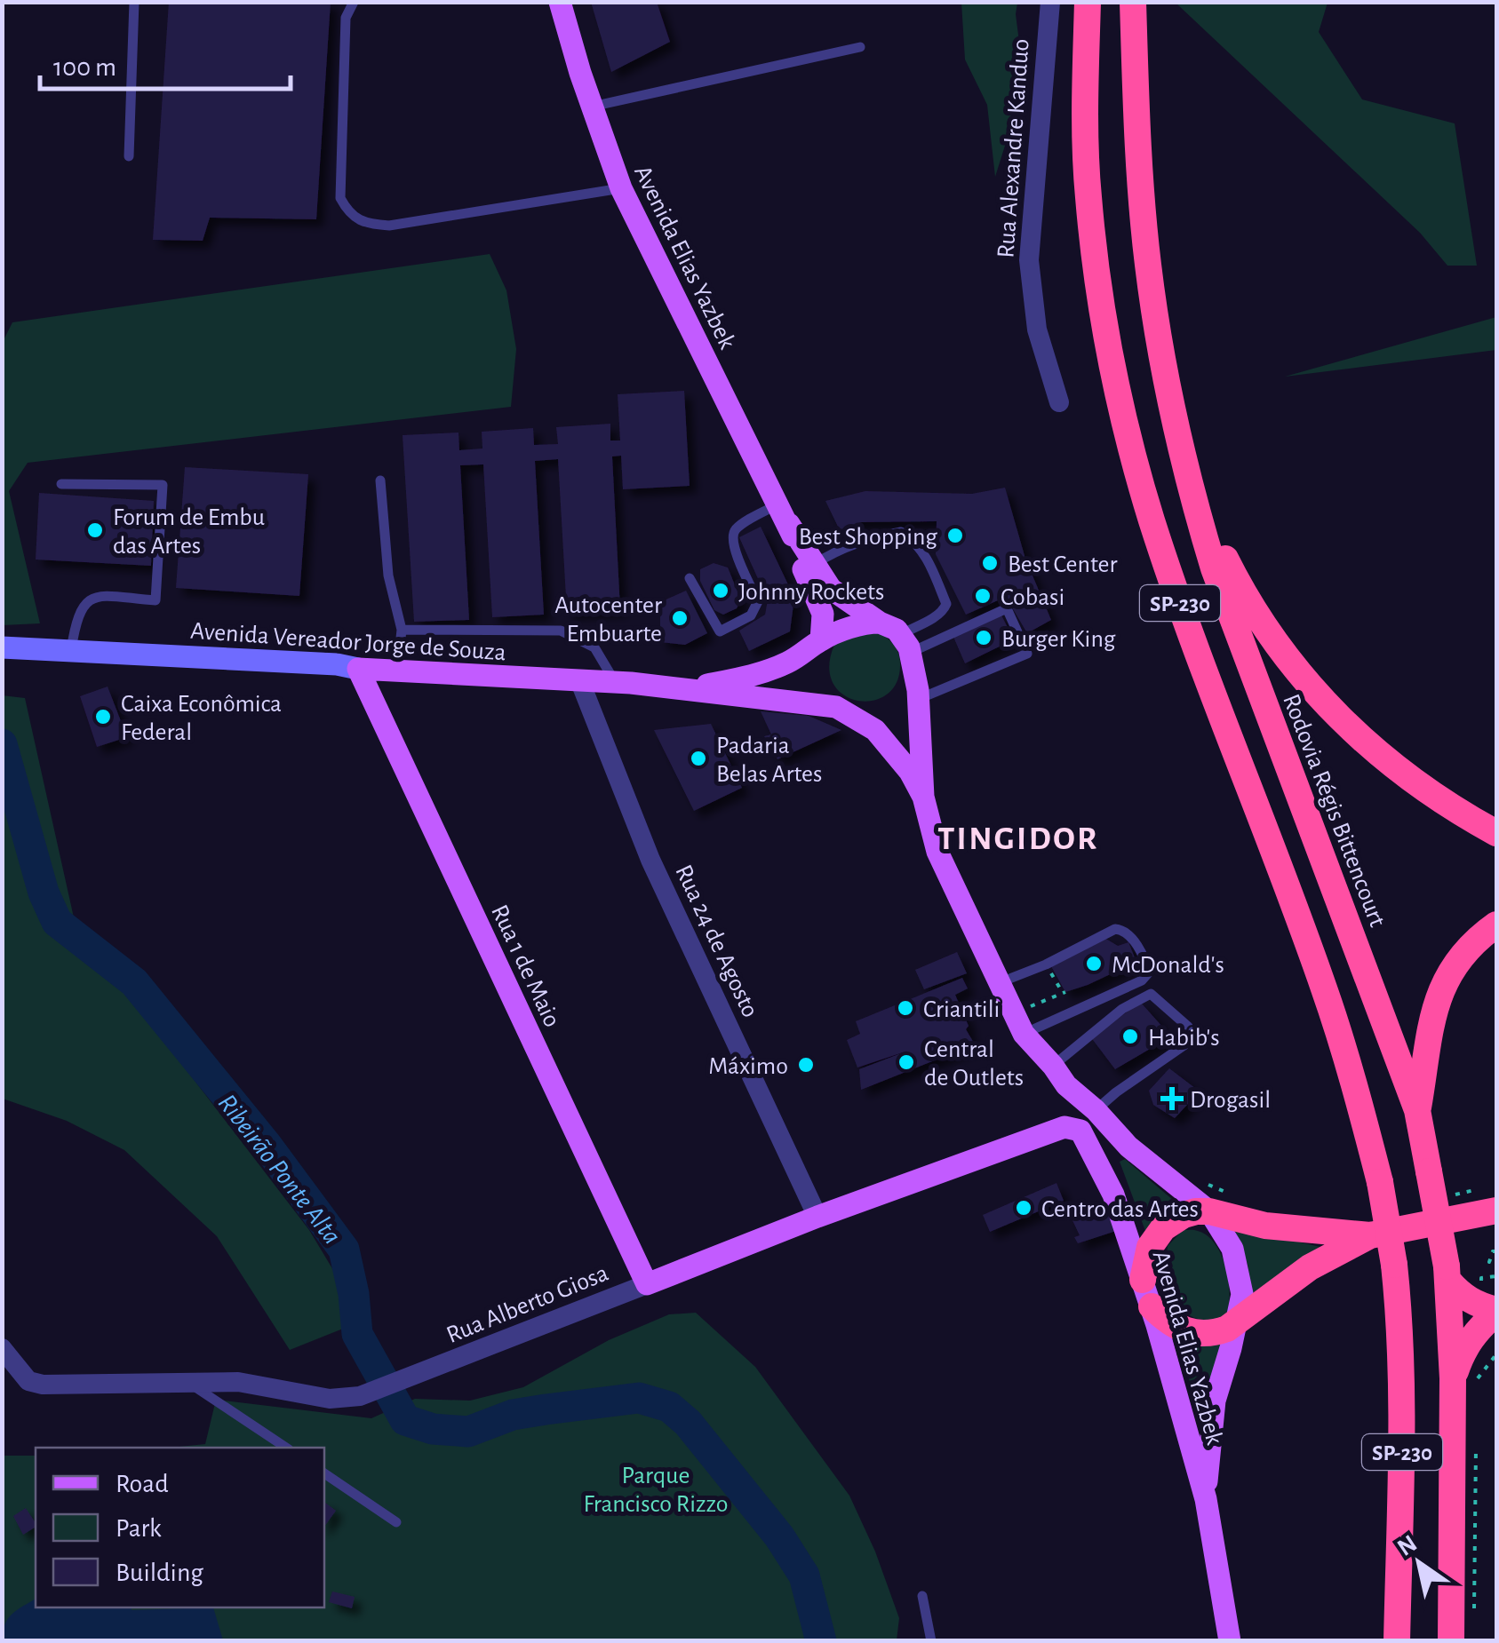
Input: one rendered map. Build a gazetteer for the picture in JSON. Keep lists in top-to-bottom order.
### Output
{
  "streets": {
    "highway": ["SP-230", "Rodovia Régis Bittencourt"],
    "main road": [
      "Avenida Elias Yazbek",
      "Avenida Vereador Jorge de Souza",
      "Rua 1 de Maio",
      "Rua Alberto Giosa"
    ],
    "street": ["Rua Alexandre Kanduo", "Rua 24 de Agosto"]
  },
  "crossings": [
    ["Avenida Elias Yazbek", "Avenida Vereador Jorge de Souza"],
    ["Avenida Elias Yazbek", "Rua Alberto Giosa"],
    ["Avenida Vereador Jorge de Souza", "Rua 24 de Agosto"],
    ["Avenida Vereador Jorge de Souza", "Rua 1 de Maio"],
    ["Rua 24 de Agosto", "Rua Alberto Giosa"],
    ["Rua 1 de Maio", "Rua Alberto Giosa"]
  ],
  "districts": ["TINGIDOR"],
  "water": ["Ribeirão Ponte Alta"],
  "parks": ["Parque Francisco Rizzo"],
  "places": {
    "other": [
      "Forum de Embu das Artes",
      "Best Shopping",
      "Best Center",
      "Johnny Rockets",
      "Cobasi",
      "Autocenter Embuarte",
      "Burger King",
      "Caixa Econômica Federal",
      "Padaria Belas Artes",
      "McDonald's",
      "Criantili",
      "Habib's",
      "Central de Outlets",
      "Máximo",
      "Centro das Artes"
    ],
    "health": ["Drogasil"]
  },
  "legend": ["Road", "Park", "Building"],
  "scale_bar": "100 m",
  "north": "top left"
}
